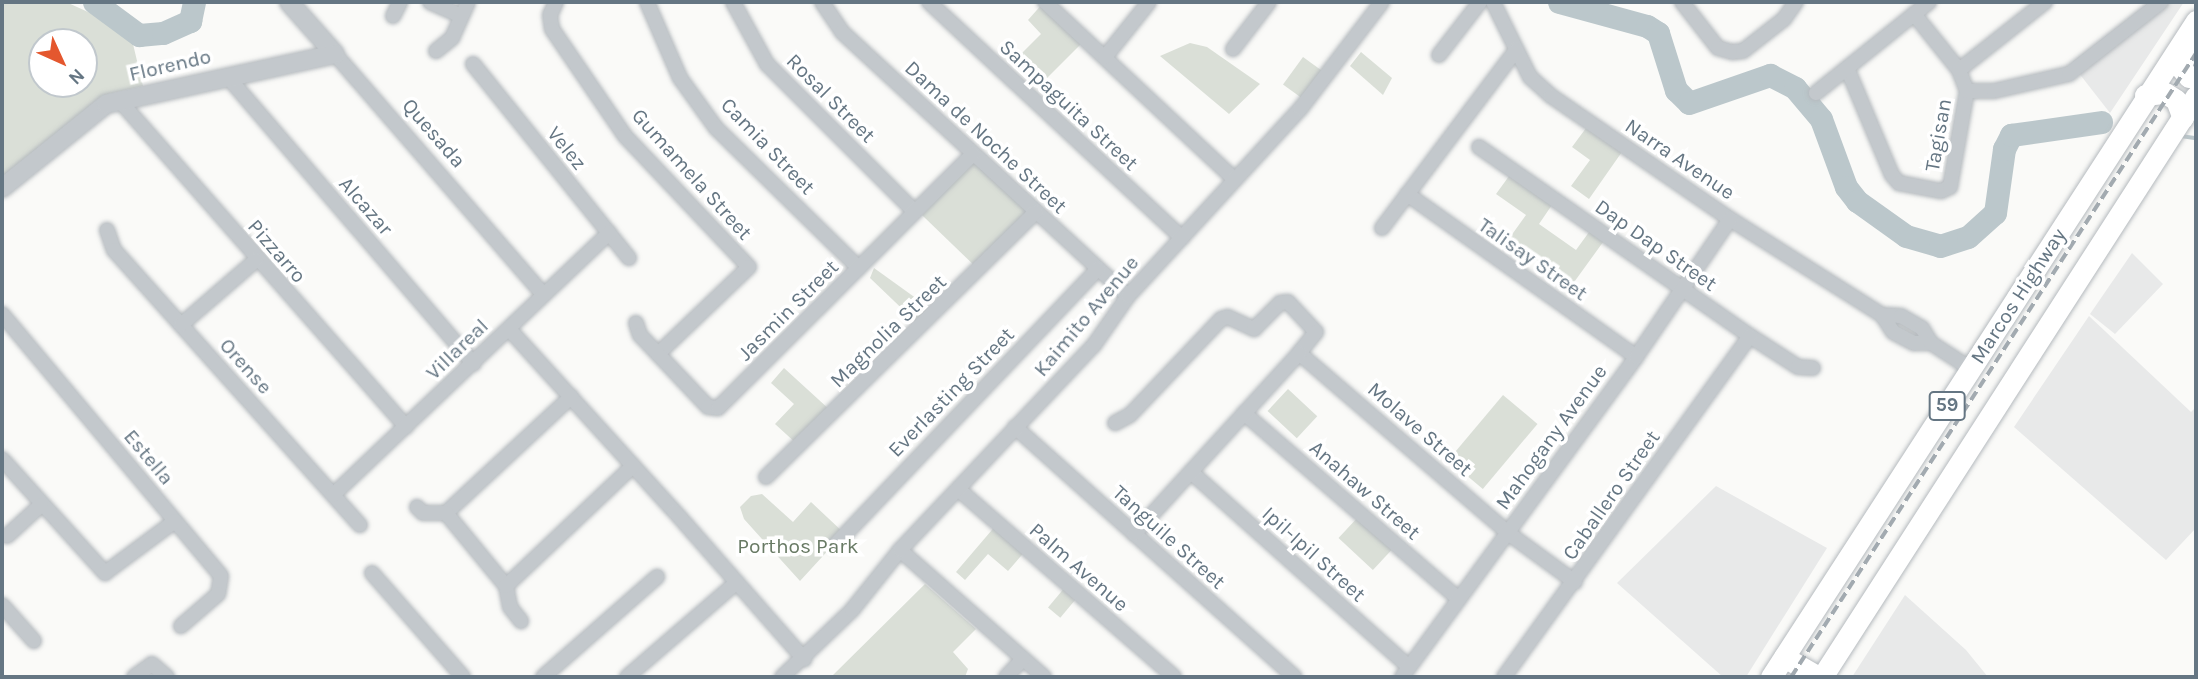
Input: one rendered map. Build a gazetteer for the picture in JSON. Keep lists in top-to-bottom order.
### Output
{
  "streets": {
    "main road": ["Marcos Highway", "59"],
    "street": [
      "Florendo",
      "Rosal Street",
      "Sampaguita Street",
      "Quesada",
      "Tagisan",
      "Dama de Noche Street",
      "Camia Street",
      "Velez",
      "Narra Avenue",
      "Gumamela Street",
      "Alcazar",
      "Dap Dap Street",
      "Pizzarro",
      "Talisay Street",
      "Jasmin Street",
      "Kaimito Avenue",
      "Magnolia Street",
      "Villareal",
      "Orense",
      "Everlasting Street",
      "Molave Street",
      "Mahogany Avenue",
      "Estella",
      "Anahaw Street",
      "Caballero Street",
      "Tanguile Street",
      "Ipil-Ipil Street",
      "Palm Avenue"
    ]
  },
  "crossings": [
    ["Florendo", "Quesada"],
    ["Florendo", "Alcazar"],
    ["Florendo", "Pizzarro"],
    ["Rosal Street", "Jasmin Street"],
    ["Sampaguita Street", "Kaimito Avenue"],
    ["Quesada", "Villareal"],
    ["Dama de Noche Street", "Jasmin Street"],
    ["Dama de Noche Street", "Kaimito Avenue"],
    ["Dama de Noche Street", "Magnolia Street"],
    ["Dama de Noche Street", "Everlasting Street"],
    ["Camia Street", "Jasmin Street"],
    ["Velez", "Villareal"],
    ["Narra Avenue", "Marcos Highway"],
    ["Narra Avenue", "Mahogany Avenue"],
    ["Gumamela Street", "Jasmin Street"],
    ["Alcazar", "Villareal"],
    ["Dap Dap Street", "Mahogany Avenue"],
    ["Dap Dap Street", "Caballero Street"],
    ["Pizzarro", "Villareal"],
    ["Talisay Street", "Mahogany Avenue"],
    ["Kaimito Avenue", "Tanguile Street"],
    ["Kaimito Avenue", "Palm Avenue"],
    ["Villareal", "Orense"],
    ["Molave Street", "Mahogany Avenue"],
    ["Molave Street", "Caballero Street"],
    ["Mahogany Avenue", "Anahaw Street"],
    ["Mahogany Avenue", "Ipil-Ipil Street"]
  ],
  "parks": ["Porthos Park"],
  "north": "bottom right"
}
